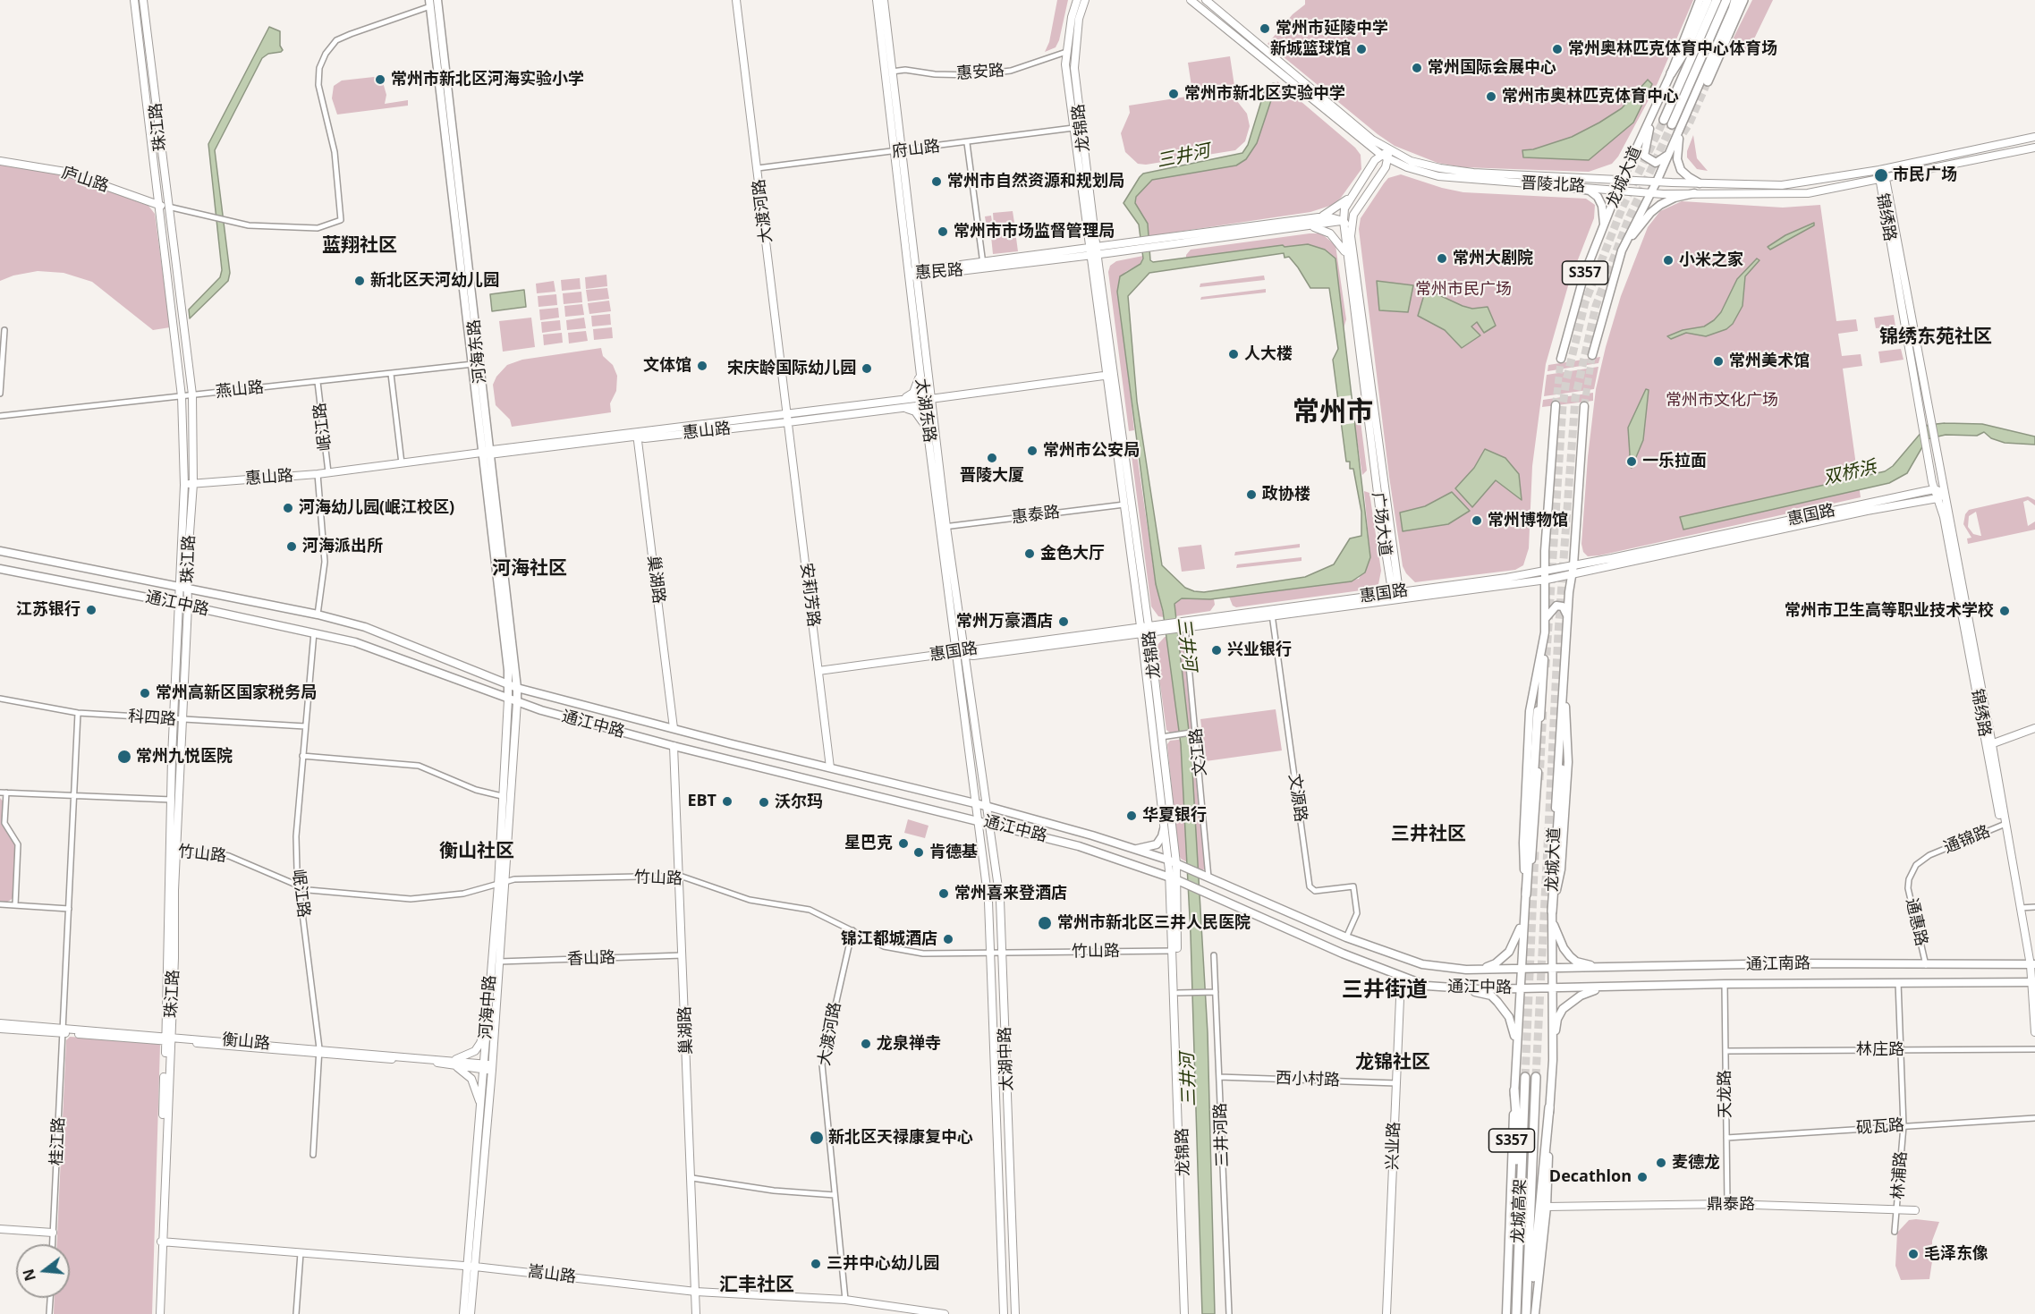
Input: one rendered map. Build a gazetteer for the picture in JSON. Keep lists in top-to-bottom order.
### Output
{
  "streets": {
    "highway": ["龙城高架"],
    "main road": [
      "龙城大道",
      "S357",
      "河海东路",
      "通江中路",
      "通江南路"
    ],
    "street": [
      "惠安路",
      "珠江路",
      "龙锦路",
      "府山路",
      "庐山路",
      "晋陵北路",
      "大渡河路",
      "锦绣路",
      "惠民路",
      "燕山路",
      "太湖东路",
      "岷江路",
      "惠山路",
      "惠泰路",
      "惠国路",
      "广场大道",
      "巢湖路",
      "安莉芳路",
      "科四路",
      "文江路",
      "文源路",
      "通锦路",
      "竹山路",
      "通惠路",
      "香山路",
      "河海中路",
      "衡山路",
      "林庄路",
      "太湖中路",
      "西小村路",
      "天龙路",
      "砚瓦路",
      "三井河路",
      "桂江路",
      "兴业路",
      "林浦路",
      "鼎泰路",
      "嵩山路"
    ]
  },
  "crossings": [
    ["惠安路", "龙锦路"],
    ["惠安路", "太湖东路"],
    ["珠江路", "庐山路"],
    ["珠江路", "燕山路"],
    ["珠江路", "惠山路"],
    ["珠江路", "通江中路"],
    ["珠江路", "科四路"],
    ["珠江路", "竹山路"],
    ["珠江路", "衡山路"],
    ["珠江路", "嵩山路"],
    ["龙锦路", "府山路"],
    ["龙锦路", "惠民路"],
    ["龙锦路", "惠山路"],
    ["龙锦路", "惠泰路"],
    ["龙锦路", "惠国路"],
    ["龙锦路", "通江中路"],
    ["龙锦路", "竹山路"],
    ["府山路", "大渡河路"],
    ["府山路", "太湖东路"],
    ["龙城大道", "晋陵北路"],
    ["龙城大道", "惠国路"],
    ["龙城大道", "通江中路"],
    ["龙城大道", "通江南路"],
    ["龙城大道", "鼎泰路"],
    ["晋陵北路", "锦绣路"],
    ["晋陵北路", "广场大道"],
    ["大渡河路", "惠山路"],
    ["大渡河路", "安莉芳路"],
    ["大渡河路", "竹山路"],
    ["大渡河路", "嵩山路"],
    ["锦绣路", "惠国路"],
    ["锦绣路", "通锦路"],
    ["锦绣路", "通江南路"],
    ["惠民路", "太湖东路"],
    ["惠民路", "广场大道"],
    ["S357", "通江中路"],
    ["S357", "通江南路"],
    ["河海东路", "燕山路"],
    ["河海东路", "惠山路"],
    ["河海东路", "通江中路"],
    ["河海东路", "河海中路"],
    ["燕山路", "岷江路"],
    ["太湖东路", "惠山路"],
    ["太湖东路", "惠泰路"],
    ["太湖东路", "惠国路"],
    ["太湖东路", "通江中路"],
    ["太湖东路", "太湖中路"],
    ["岷江路", "惠山路"],
    ["岷江路", "通江中路"],
    ["岷江路", "科四路"],
    ["岷江路", "竹山路"],
    ["岷江路", "衡山路"],
    ["惠山路", "巢湖路"],
    ["惠山路", "安莉芳路"],
    ["惠国路", "广场大道"],
    ["惠国路", "安莉芳路"],
    ["惠国路", "文江路"],
    ["惠国路", "文源路"],
    ["巢湖路", "通江中路"],
    ["巢湖路", "竹山路"],
    ["巢湖路", "香山路"],
    ["巢湖路", "嵩山路"],
    ["安莉芳路", "通江中路"],
    ["通江中路", "文江路"],
    ["通江中路", "文源路"],
    ["通江中路", "通江南路"],
    ["通江中路", "河海中路"],
    ["通江中路", "太湖中路"],
    ["通江中路", "兴业路"],
    ["科四路", "桂江路"],
    ["通锦路", "通惠路"],
    ["竹山路", "河海中路"],
    ["竹山路", "太湖中路"],
    ["通惠路", "通江南路"],
    ["香山路", "河海中路"],
    ["通江南路", "天龙路"],
    ["通江南路", "林浦路"],
    ["河海中路", "衡山路"],
    ["河海中路", "嵩山路"],
    ["衡山路", "桂江路"],
    ["林庄路", "天龙路"],
    ["林庄路", "林浦路"],
    ["西小村路", "三井河路"],
    ["西小村路", "兴业路"],
    ["天龙路", "砚瓦路"],
    ["天龙路", "鼎泰路"],
    ["砚瓦路", "林浦路"],
    ["林浦路", "鼎泰路"]
  ],
  "districts": [
    "蓝翔社区",
    "锦绣东苑社区",
    "常州市",
    "河海社区",
    "三井社区",
    "衡山社区",
    "三井街道",
    "龙锦社区",
    "汇丰社区"
  ],
  "water": ["三井河", "双桥浜"],
  "parks": ["常州市民广场", "常州市文化广场"],
  "places": [
    "常州市延陵中学",
    "新城篮球馆",
    "常州奥林匹克体育中心体育场",
    "常州国际会展中心",
    "常州市新北区河海实验小学",
    "常州市新北区实验中学",
    "常州市奥林匹克体育中心",
    "市民广场",
    "常州市自然资源和规划局",
    "常州市市场监督管理局",
    "常州大剧院",
    "小米之家",
    "新北区天河幼儿园",
    "人大楼",
    "常州美术馆",
    "文体馆",
    "宋庆龄国际幼儿园",
    "常州市公安局",
    "晋陵大厦",
    "一乐拉面",
    "政协楼",
    "河海幼儿园(岷江校区)",
    "常州博物馆",
    "河海派出所",
    "金色大厅",
    "江苏银行",
    "常州市卫生高等职业技术学校",
    "常州万豪酒店",
    "兴业银行",
    "常州高新区国家税务局",
    "常州九悦医院",
    "EBT",
    "沃尔玛",
    "华夏银行",
    "星巴克",
    "肯德基",
    "常州喜来登酒店",
    "常州市新北区三井人民医院",
    "锦江都城酒店",
    "龙泉禅寺",
    "新北区天禄康复中心",
    "麦德龙",
    "Decathlon",
    "毛泽东像",
    "三井中心幼儿园"
  ],
  "north": "left"
}
